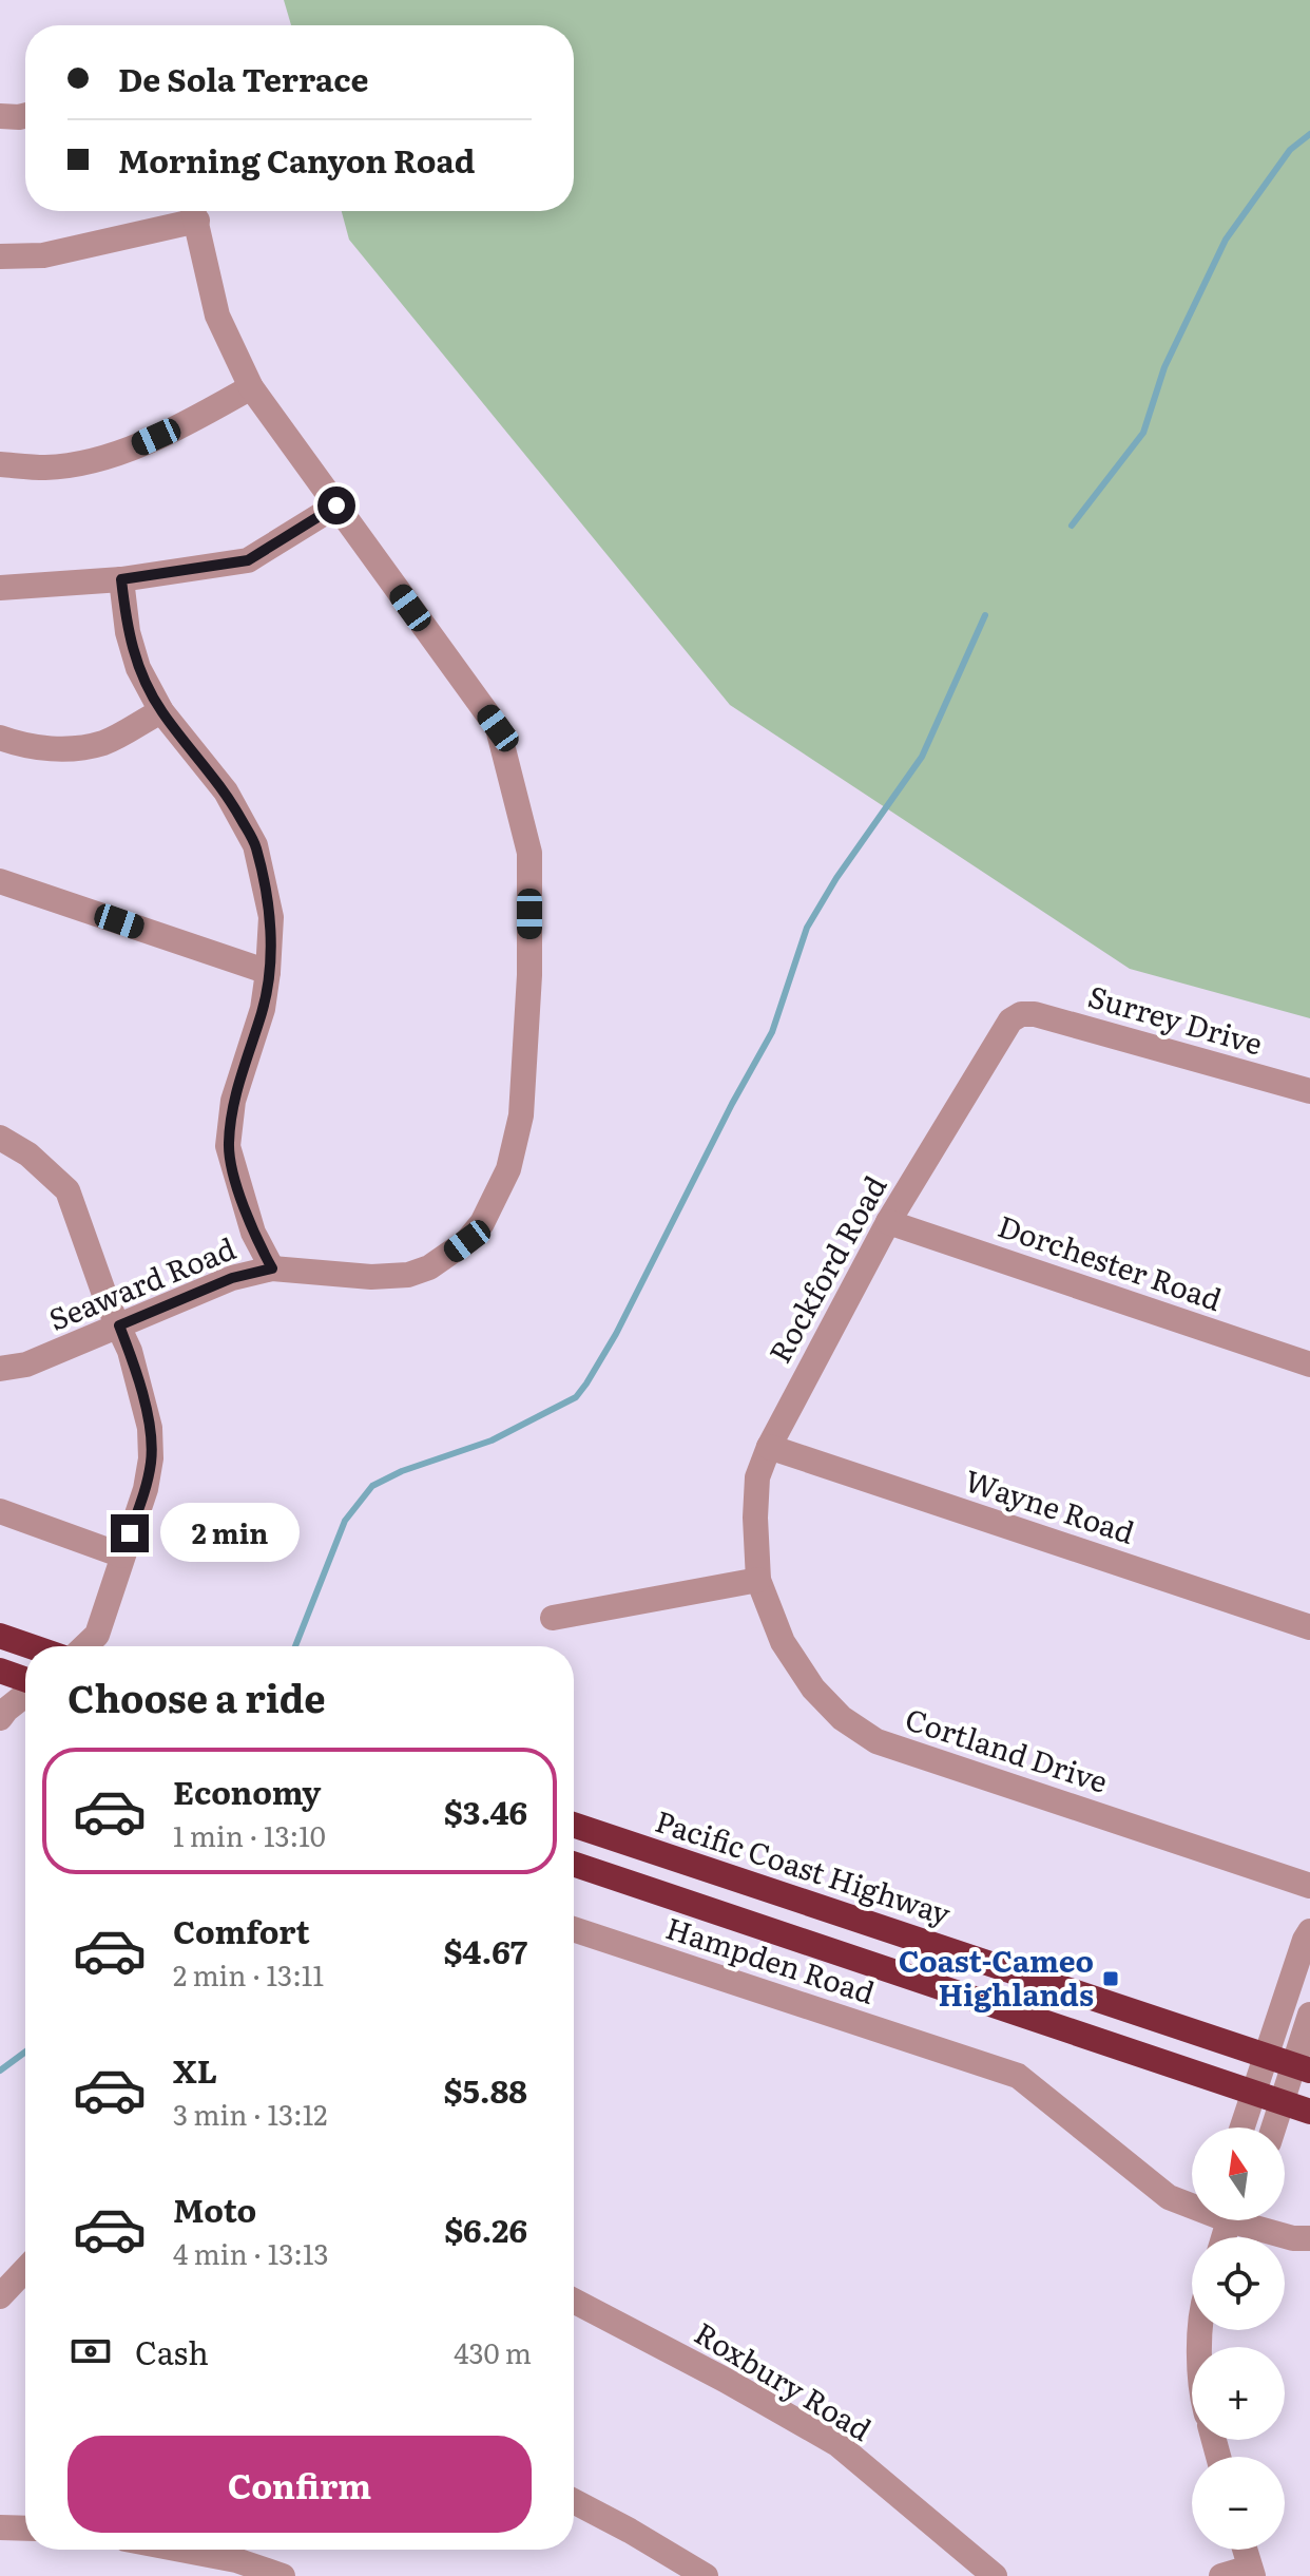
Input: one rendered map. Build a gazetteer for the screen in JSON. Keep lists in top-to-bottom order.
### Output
{
  "streets": {
    "highway": ["Pacific Coast Highway"],
    "street": [
      "Surrey Drive",
      "Dorchester Road",
      "Rockford Road",
      "Seaward Road",
      "Wayne Road",
      "Cortland Drive",
      "Hampden Road",
      "Roxbury Road"
    ]
  },
  "crossings": [
    ["Surrey Drive", "Rockford Road"],
    ["Dorchester Road", "Rockford Road"],
    ["Rockford Road", "Wayne Road"],
    ["Rockford Road", "Cortland Drive"]
  ],
  "places": {
    "transit": ["Coast-Cameo Highlands"]
  },
  "north": "top",
  "page": {
    "banner": ["De Sola Terrace", "Morning Canyon Road"],
    "bubble": "2 min",
    "heading": "Choose a ride",
    "list": [
      {
        "name": "Economy",
        "note": "1 min · 13:10",
        "value": "$3.46"
      },
      {
        "name": "Comfort",
        "note": "2 min · 13:11",
        "value": "$4.67"
      },
      {
        "name": "XL",
        "note": "3 min · 13:12",
        "value": "$5.88"
      },
      {
        "name": "Moto",
        "note": "4 min · 13:13",
        "value": "$6.26"
      }
    ],
    "map_buttons": ["+", "−"],
    "pay": ["Cash", "430 m"],
    "buttons": "Confirm"
  }
}
